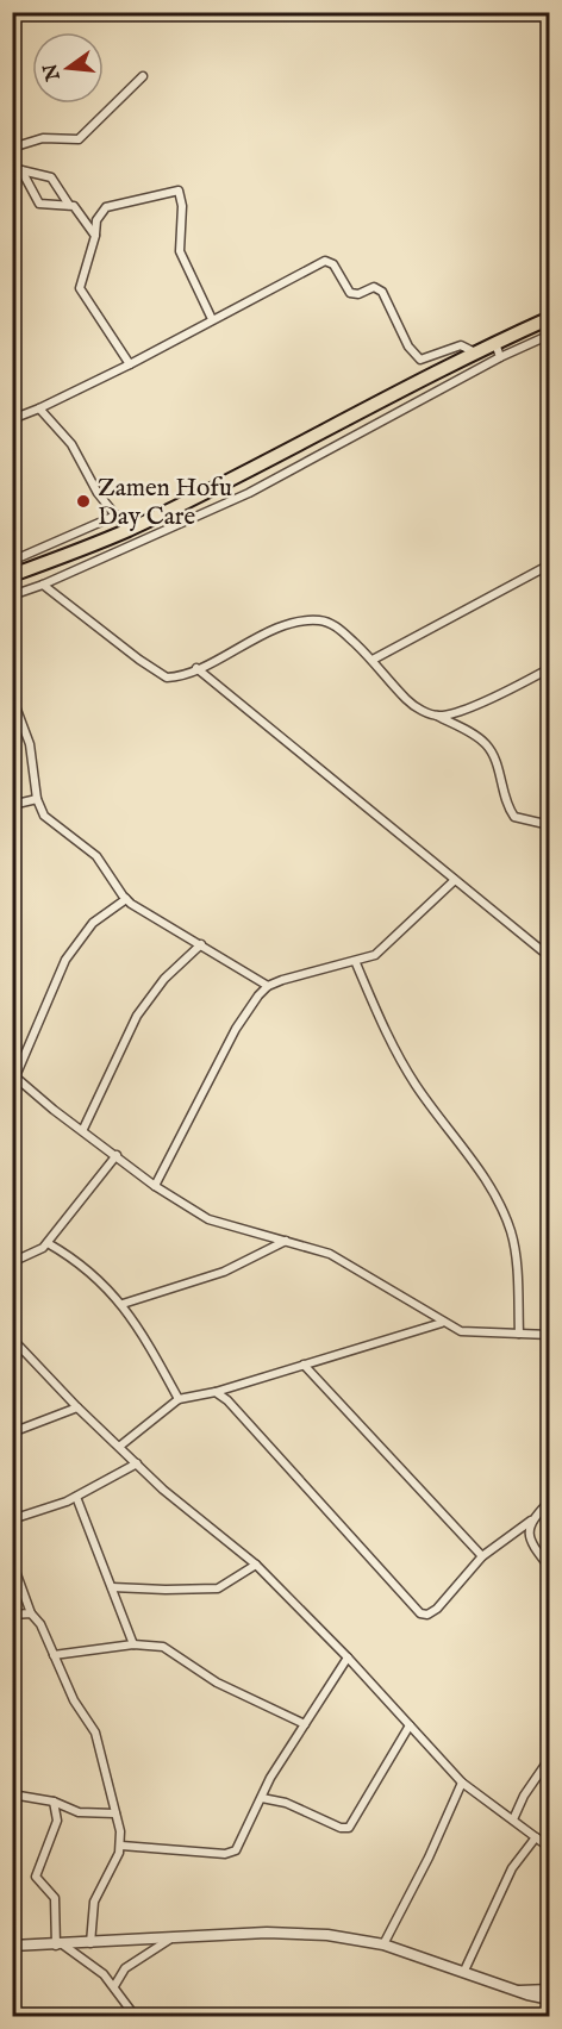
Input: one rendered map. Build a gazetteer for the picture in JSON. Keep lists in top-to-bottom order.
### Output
{
  "places": ["Zamen Hofu Day Care"],
  "north": "left"
}
